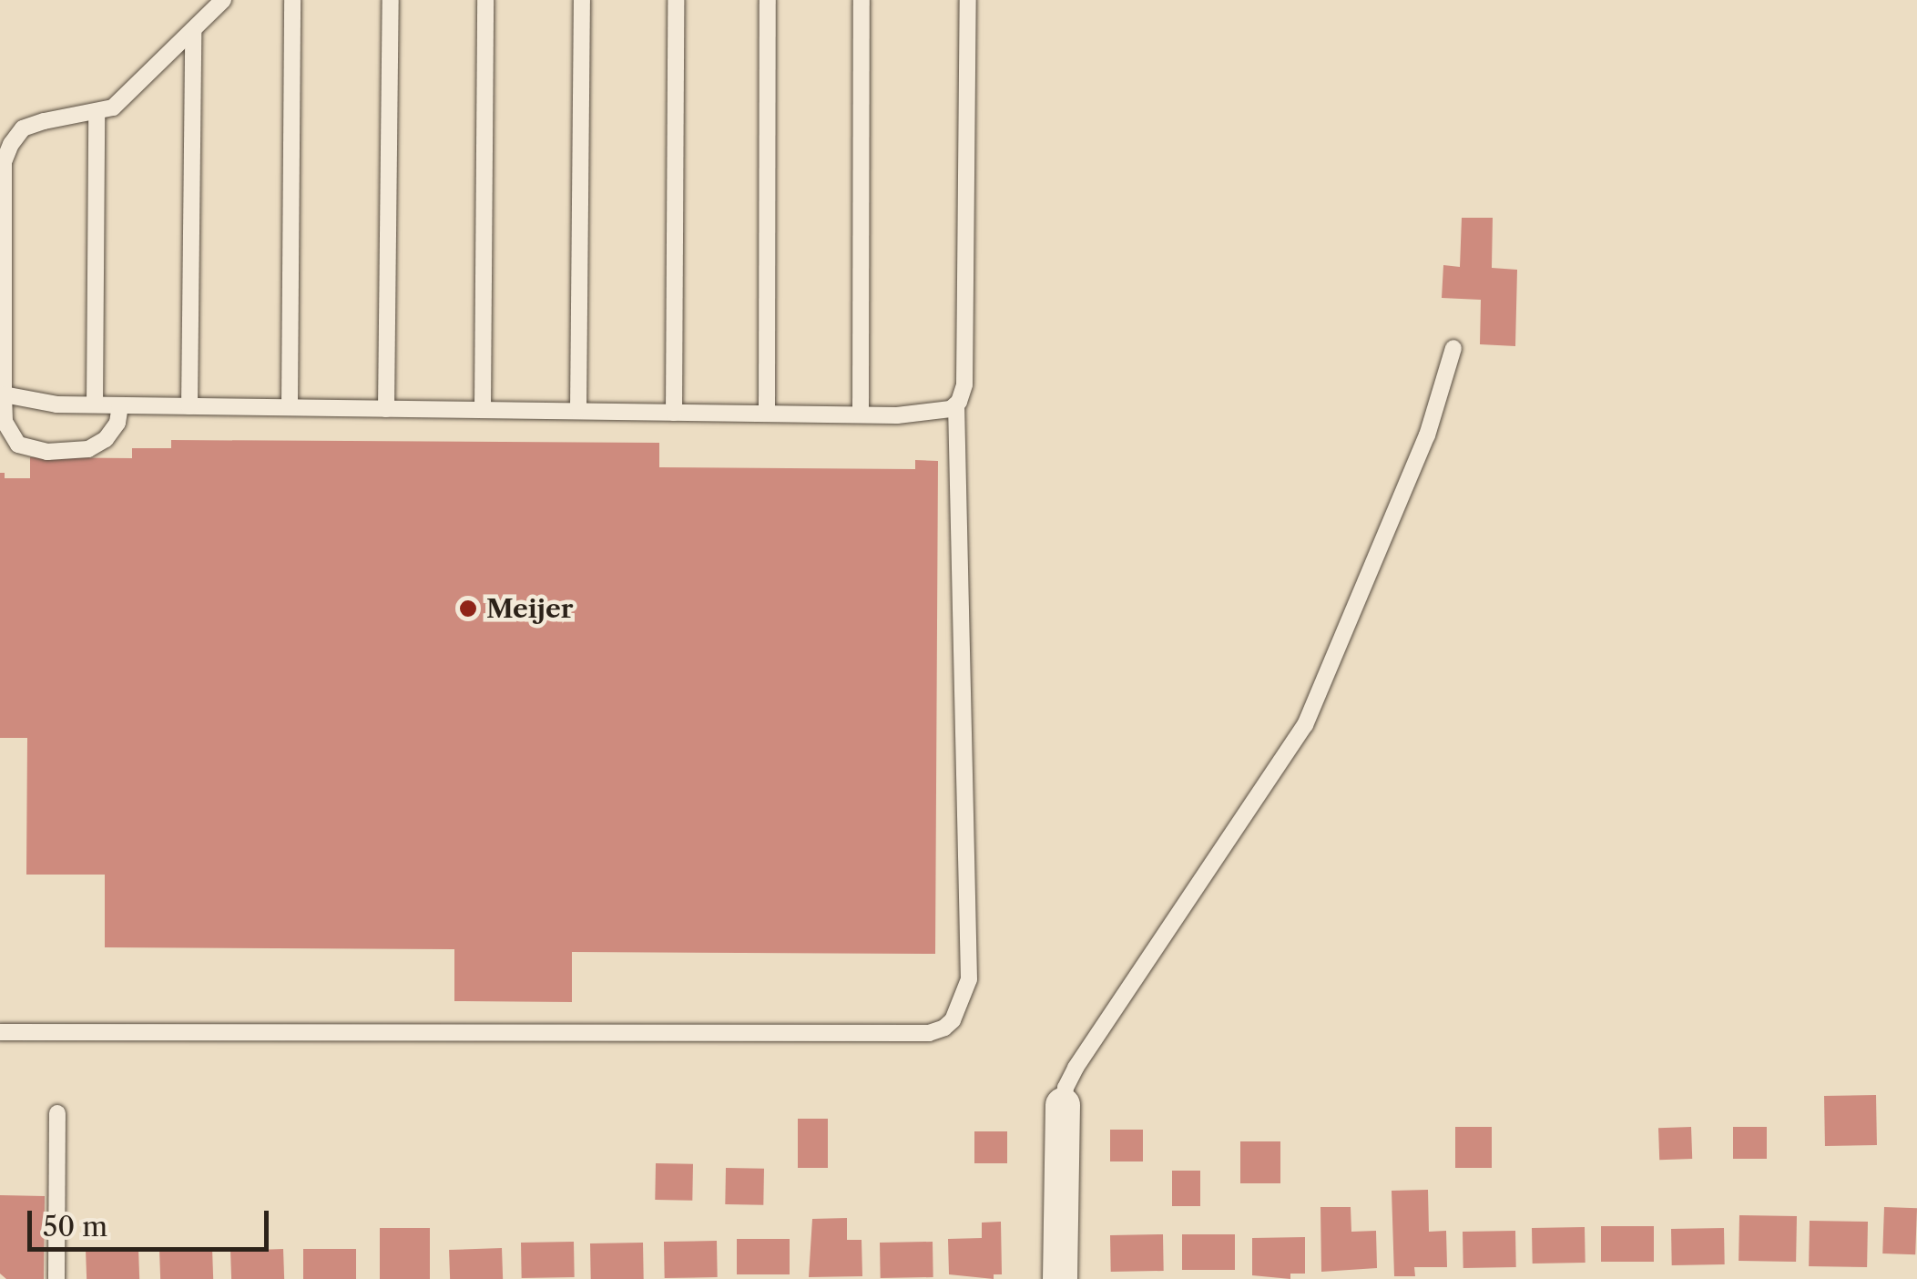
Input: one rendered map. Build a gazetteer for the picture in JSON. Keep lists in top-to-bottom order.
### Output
{
  "places": ["Meijer"],
  "scale_bar": "50 m"
}
